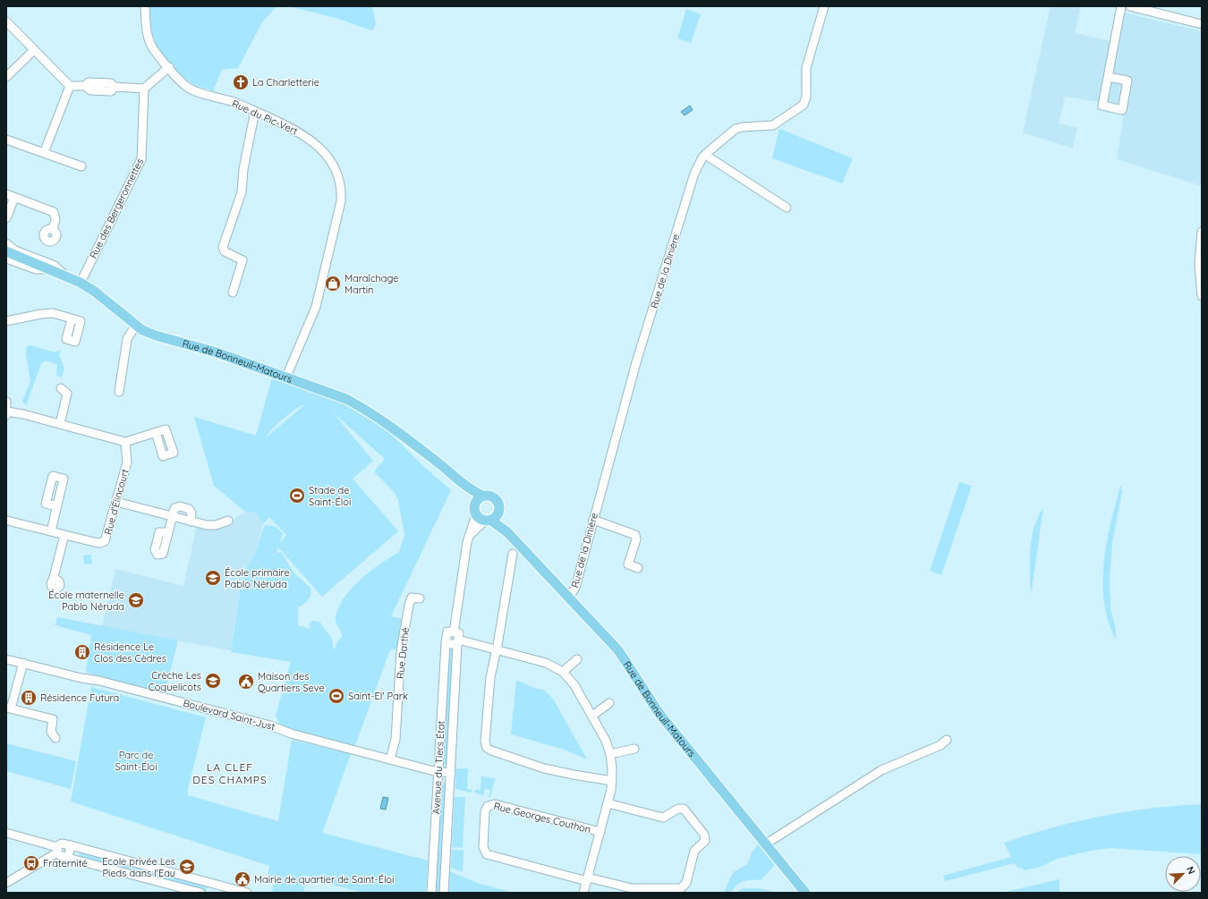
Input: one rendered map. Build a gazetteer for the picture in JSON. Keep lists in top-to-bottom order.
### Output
{
  "streets": {
    "main road": ["Rue de Bonneuil-Matours"],
    "street": [
      "Rue du Pic-Vert",
      "Rue des Bergeronnettes",
      "Rue de la Dinière",
      "Rue d'Élincourt",
      "Rue Darthé",
      "Boulevard Saint-Just",
      "Avenue du Tiers État",
      "Rue Georges Couthon"
    ]
  },
  "crossings": [
    ["Rue du Pic-Vert", "Rue de Bonneuil-Matours"],
    ["Rue des Bergeronnettes", "Rue de Bonneuil-Matours"],
    ["Rue de la Dinière", "Rue de Bonneuil-Matours"],
    ["Rue Darthé", "Boulevard Saint-Just"],
    ["Boulevard Saint-Just", "Avenue du Tiers État"]
  ],
  "districts": ["LA CLEF DES CHAMPS"],
  "parks": ["Parc de Saint-Éloi"],
  "places": {
    "church": ["La Charletterie"],
    "shop": ["Maraîchage Martin"],
    "sports": ["Stade de Saint-Éloi", "Saint-El' Park"],
    "school or university": [
      "École primaire Pablo Néruda",
      "École maternelle Pablo Néruda",
      "Crèche Les Coquelicots",
      "Ecole privée Les Pieds dans l'Eau"
    ],
    "building": ["Résidence Le Clos des Cèdres", "Résidence Futura"],
    "public building": ["Maison des Quartiers Seve", "Mairie de quartier de Saint-Éloi"],
    "bus stop": ["Fraternité"]
  },
  "north": "top right"
}
